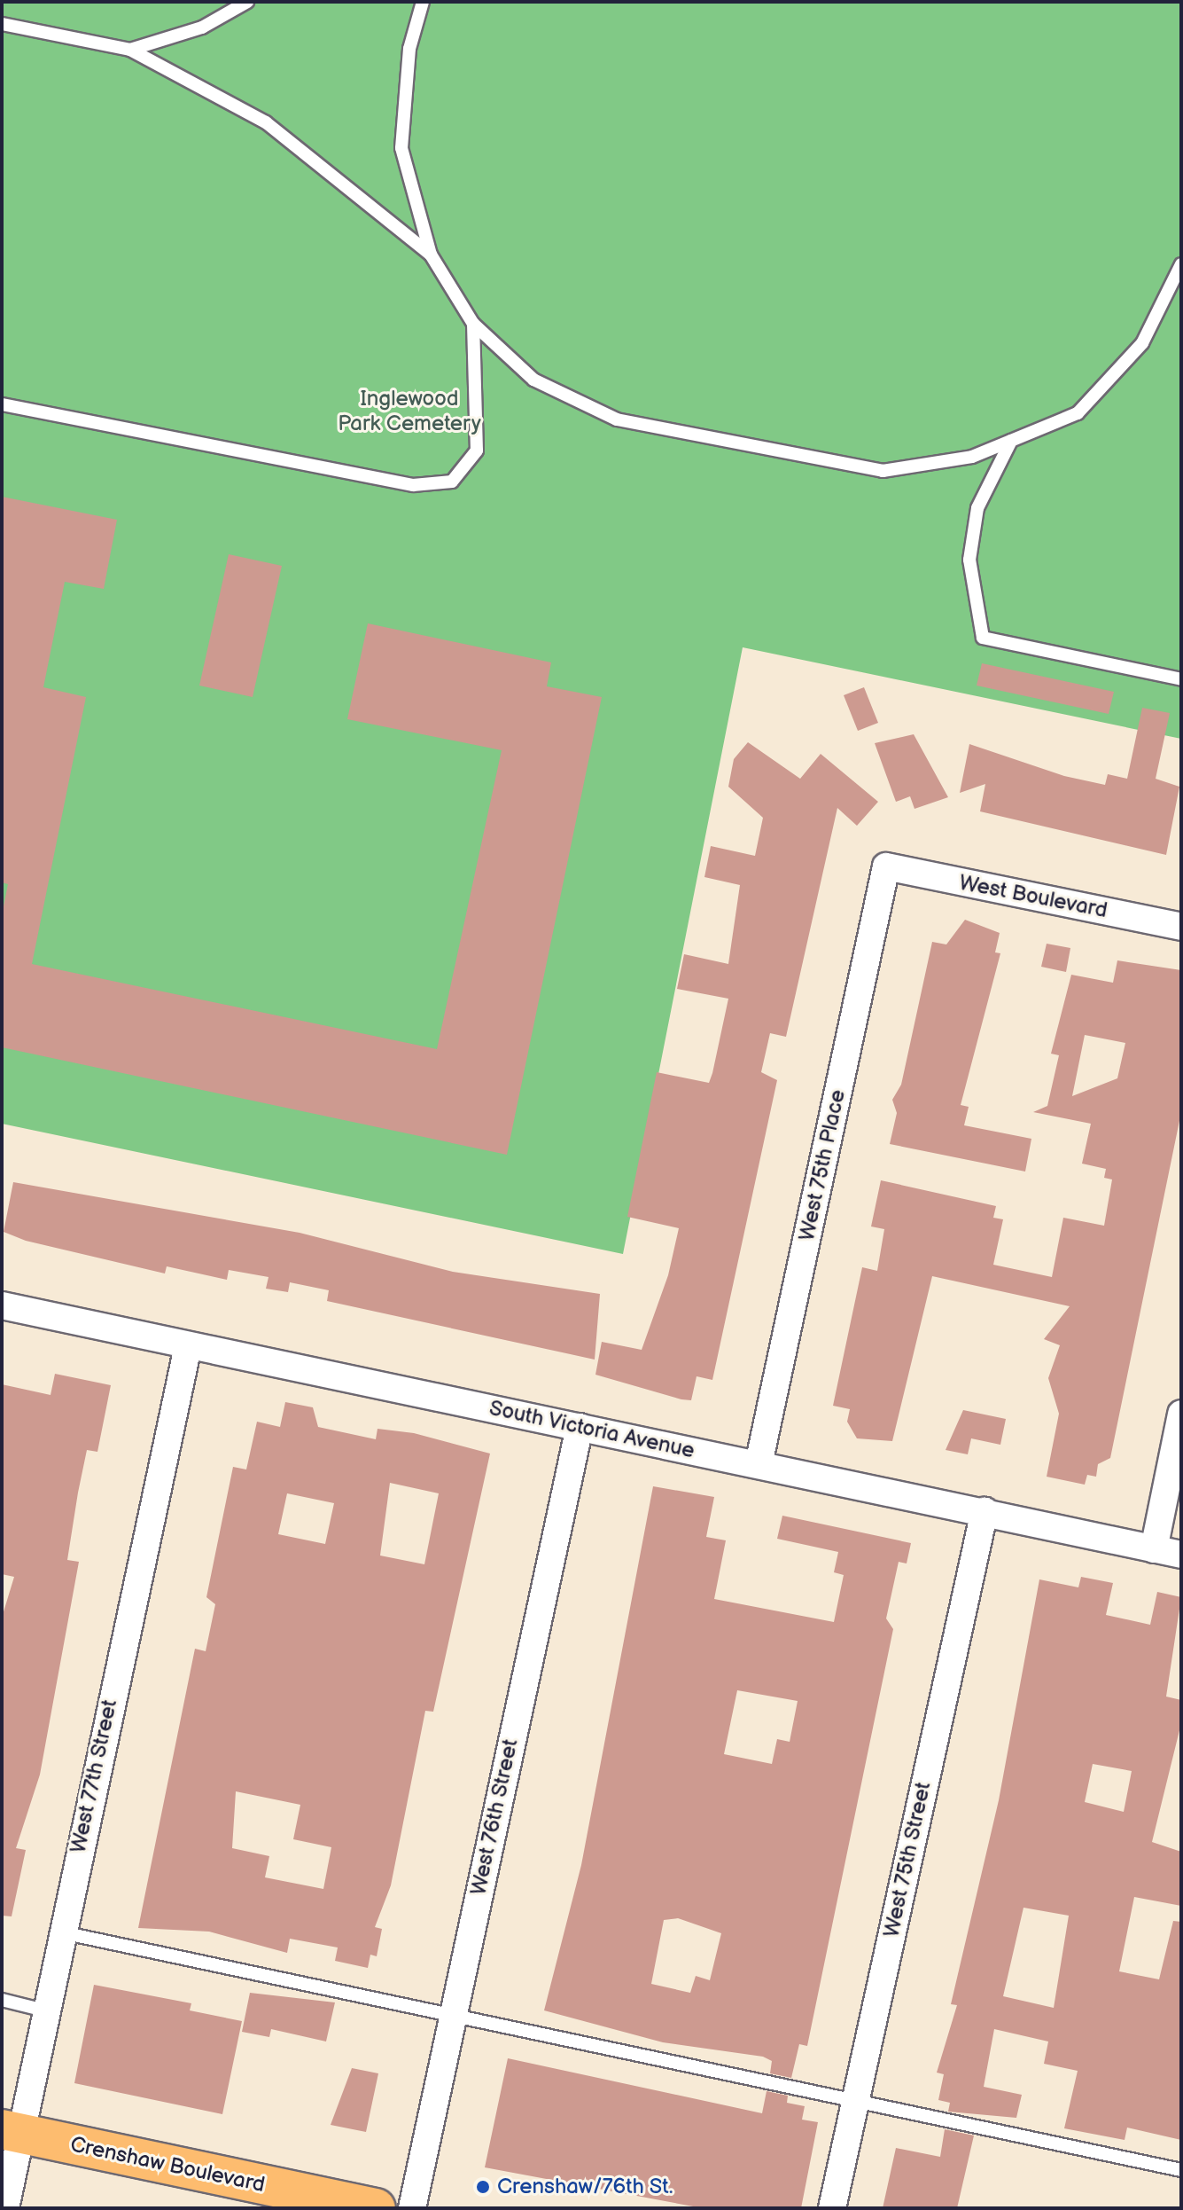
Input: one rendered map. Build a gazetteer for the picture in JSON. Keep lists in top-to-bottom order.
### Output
{
  "streets": {
    "main road": ["Crenshaw Boulevard"],
    "street": [
      "West Boulevard",
      "West 75th Place",
      "South Victoria Avenue",
      "West 77th Street",
      "West 76th Street",
      "West 75th Street"
    ]
  },
  "crossings": [
    ["West Boulevard", "West 75th Place"],
    ["West 75th Place", "South Victoria Avenue"],
    ["South Victoria Avenue", "West 77th Street"],
    ["South Victoria Avenue", "West 76th Street"],
    ["South Victoria Avenue", "West 75th Street"],
    ["West 77th Street", "Crenshaw Boulevard"]
  ],
  "parks": ["Inglewood Park Cemetery"],
  "places": ["Crenshaw/76th St."]
}
